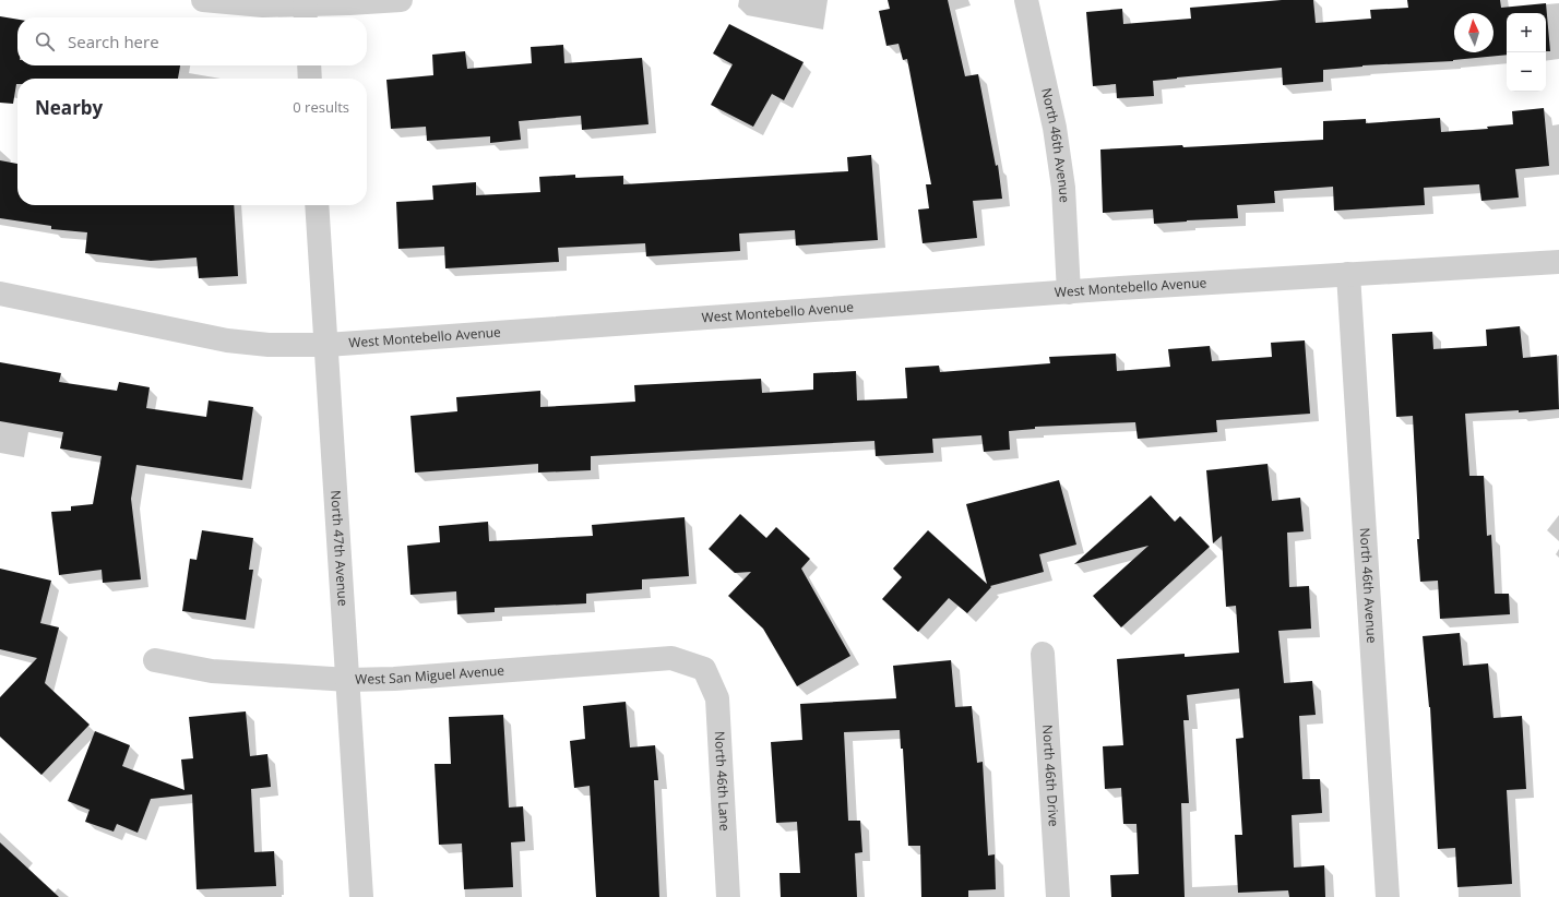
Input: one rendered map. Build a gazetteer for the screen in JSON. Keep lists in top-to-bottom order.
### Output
{
  "streets": {
    "street": [
      "North 46th Avenue",
      "West Montebello Avenue",
      "North 47th Avenue",
      "West San Miguel Avenue",
      "North 46th Drive",
      "North 46th Lane"
    ]
  },
  "crossings": [
    ["North 46th Avenue", "West Montebello Avenue"],
    ["West Montebello Avenue", "North 47th Avenue"],
    ["North 47th Avenue", "West San Miguel Avenue"],
    ["West San Miguel Avenue", "North 46th Lane"]
  ],
  "north": "top",
  "page": {
    "map_buttons": ["+", "−"],
    "search": "Search here",
    "heading": ["Nearby", "0 results"]
  }
}
